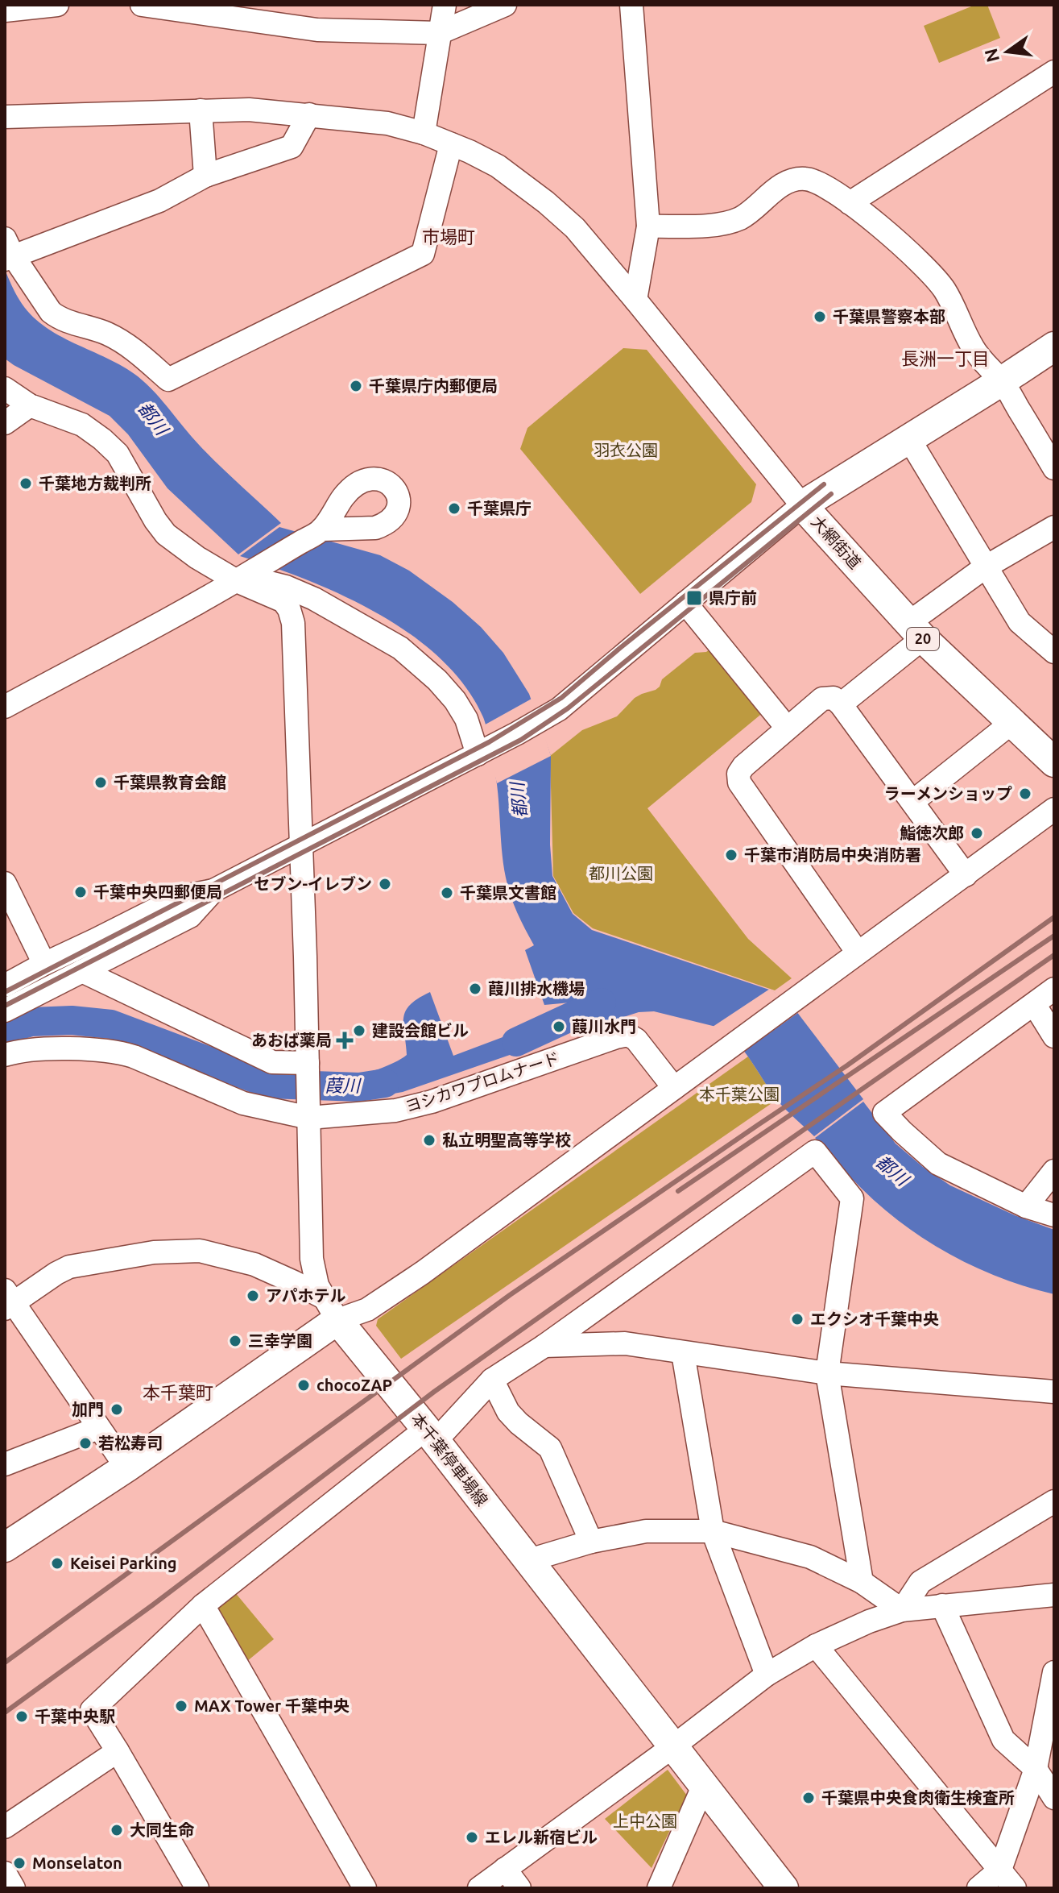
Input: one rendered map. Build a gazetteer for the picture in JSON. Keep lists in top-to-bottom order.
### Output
{
  "streets": {
    "main road": ["大網街道", "20", "本千葉停車場線"],
    "street": ["ヨシカワプロムナード"]
  },
  "districts": ["市場町", "長洲一丁目", "本千葉町"],
  "water": ["都川", "葭川"],
  "parks": [
    "羽衣公園",
    "都川公園",
    "本千葉公園",
    "上中公園"
  ],
  "places": {
    "other": [
      "千葉県警察本部",
      "千葉県庁内郵便局",
      "千葉地方裁判所",
      "千葉県庁",
      "千葉県教育会館",
      "ラーメンショップ",
      "鮨徳次郎",
      "千葉市消防局中央消防署",
      "セブン-イレブン",
      "千葉中央四郵便局",
      "千葉県文書館",
      "葭川排水機場",
      "葭川水門",
      "建設会館ビル",
      "私立明聖高等学校",
      "アパホテル",
      "エクシオ千葉中央",
      "三幸学園",
      "chocoZAP",
      "加門",
      "若松寿司",
      "Keisei Parking",
      "MAX Tower 千葉中央",
      "千葉中央駅",
      "千葉県中央食肉衛生検査所",
      "大同生命",
      "エレル新宿ビル",
      "Monselaton"
    ],
    "transit": ["県庁前"],
    "health": ["あおば薬局"]
  },
  "north": "left"
}
